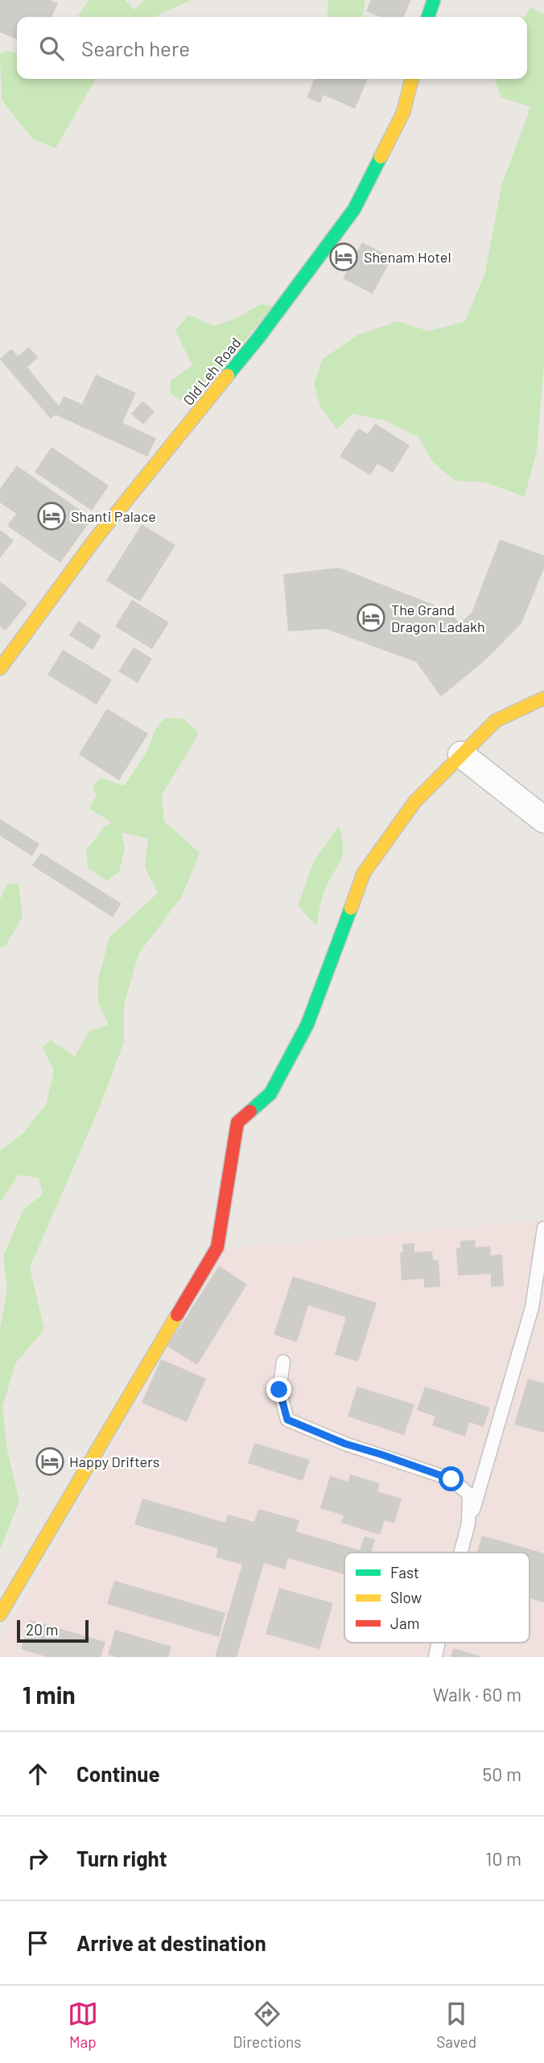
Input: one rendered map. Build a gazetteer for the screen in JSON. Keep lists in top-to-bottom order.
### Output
{
  "streets": {
    "street": ["Old Leh Road"]
  },
  "places": {
    "hotel": [
      "Shenam Hotel",
      "Shanti Palace",
      "The Grand Dragon Ladakh",
      "Happy Drifters"
    ]
  },
  "legend": ["Fast", "Slow", "Jam"],
  "scale_bar": "20 m",
  "page": {
    "search": "Search here",
    "scale": "20 m",
    "heading": ["1 min", "Walk · 60 m"],
    "list": [
      ["Continue", "50 m"],
      ["Turn right", "10 m"],
      "Arrive at destination"
    ],
    "nav": ["Map", "Directions", "Saved"]
  }
}
